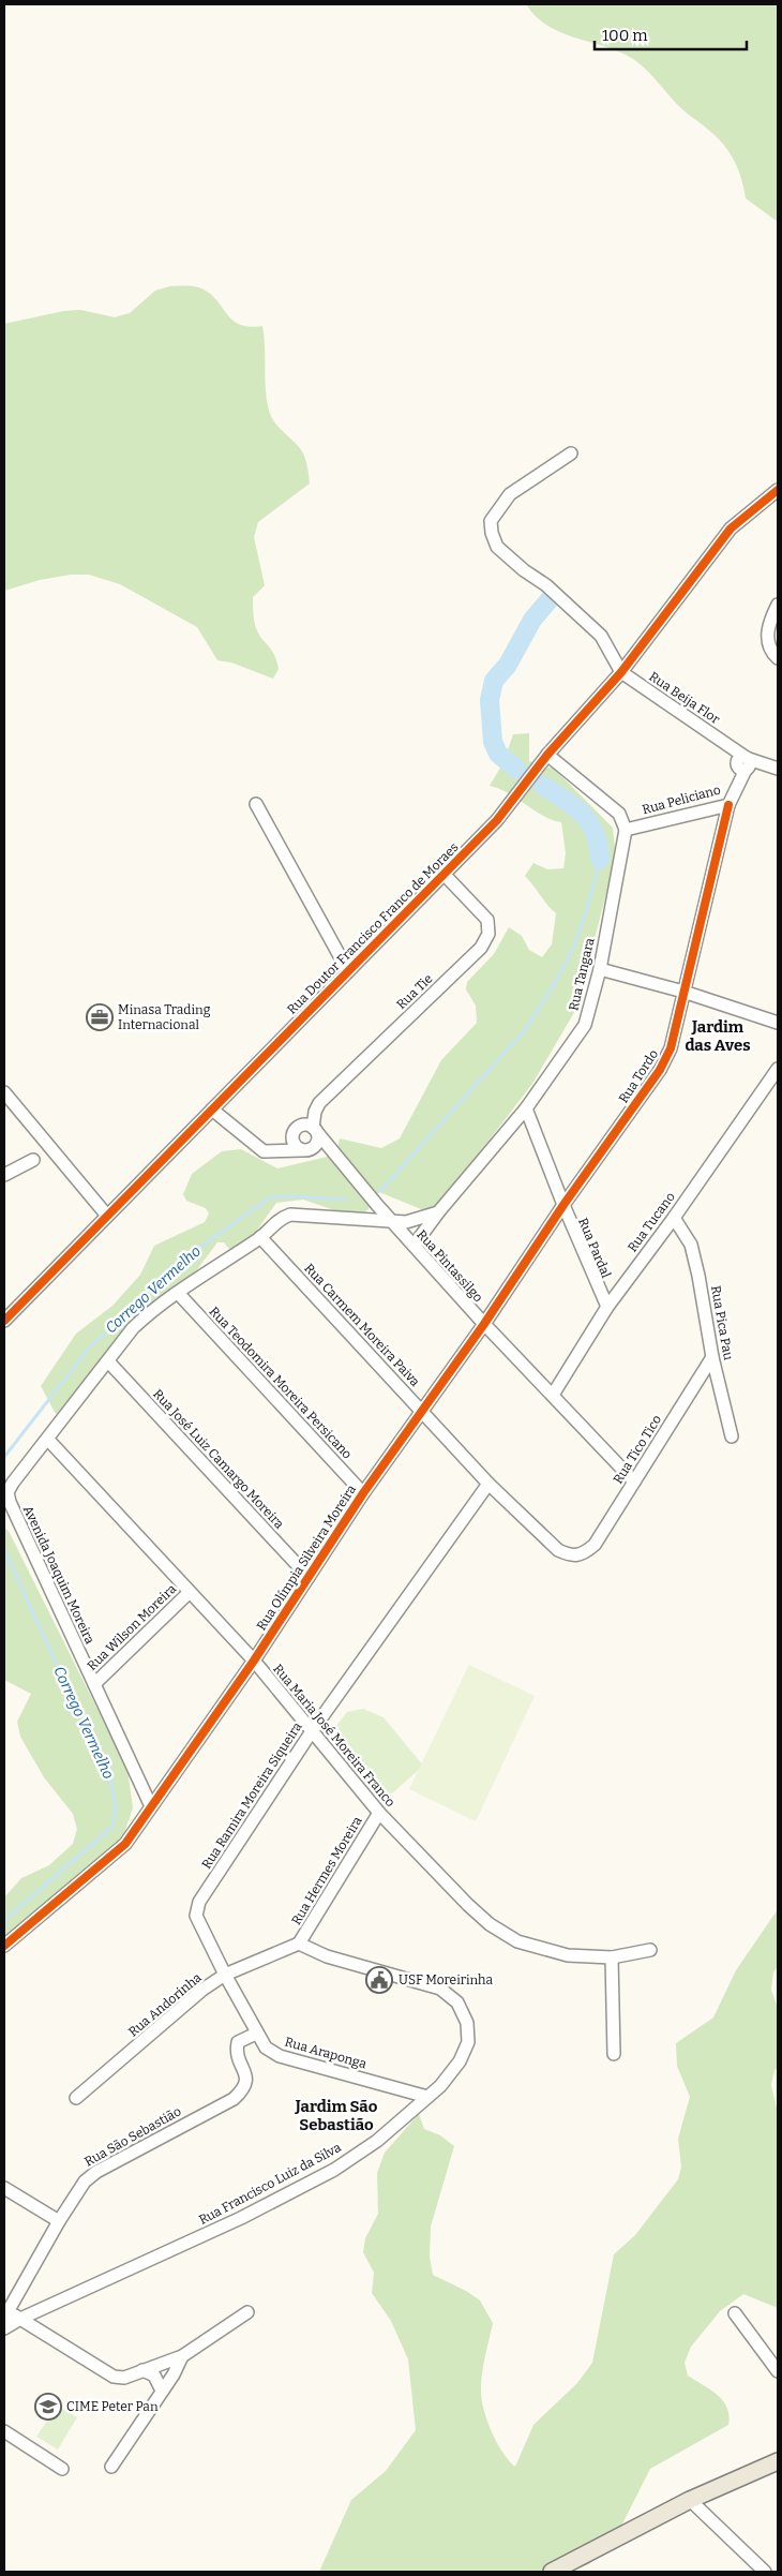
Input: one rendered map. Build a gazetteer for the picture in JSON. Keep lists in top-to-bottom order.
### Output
{
  "streets": {
    "street": [
      "Rua Beija Flor",
      "Rua Peliciano",
      "Rua Doutor Francisco Franco de Moraes",
      "Rua Tangara",
      "Rua Tie",
      "Rua Tordo",
      "Rua Tucano",
      "Rua Pardal",
      "Rua Pintassilgo",
      "Rua Pica Pau",
      "Rua Carmem Moreira Paiva",
      "Rua Teodomira Moreira Persicano",
      "Rua Tico Tico",
      "Rua José Luiz Camargo Moreira",
      "Rua Olímpia Silveira Moreira",
      "Avenida Joaquim Moreira",
      "Rua Wilson Moreira",
      "Rua Maria José Moreira Franco",
      "Rua Ramira Moreira Siqueira",
      "Rua Hermes Moreira",
      "Rua Andorinha",
      "Rua Araponga",
      "Rua São Sebastião",
      "Rua Francisco Luiz da Silva"
    ]
  },
  "crossings": [
    ["Rua Beija Flor", "Rua Peliciano"],
    ["Rua Beija Flor", "Rua Doutor Francisco Franco de Moraes"],
    ["Rua Peliciano", "Rua Tangara"],
    ["Rua Peliciano", "Rua Tordo"],
    ["Rua Doutor Francisco Franco de Moraes", "Rua Tie"],
    ["Rua Tangara", "Rua Pardal"],
    ["Rua Tangara", "Rua Pintassilgo"],
    ["Rua Tangara", "Avenida Joaquim Moreira"],
    ["Rua Tie", "Rua Pintassilgo"],
    ["Rua Tordo", "Rua Pardal"],
    ["Rua Tordo", "Rua Pintassilgo"],
    ["Rua Tordo", "Rua Olímpia Silveira Moreira"],
    ["Rua Tucano", "Rua Pardal"],
    ["Rua Tucano", "Rua Pintassilgo"],
    ["Rua Tucano", "Rua Pica Pau"],
    ["Rua Pintassilgo", "Rua Tico Tico"],
    ["Rua Pintassilgo", "Rua Olímpia Silveira Moreira"],
    ["Rua Pintassilgo", "Avenida Joaquim Moreira"],
    ["Rua Pica Pau", "Rua Tico Tico"],
    ["Rua Carmem Moreira Paiva", "Rua Tico Tico"],
    ["Rua Carmem Moreira Paiva", "Rua Olímpia Silveira Moreira"],
    ["Rua Carmem Moreira Paiva", "Avenida Joaquim Moreira"],
    ["Rua Carmem Moreira Paiva", "Rua Ramira Moreira Siqueira"],
    ["Rua Teodomira Moreira Persicano", "Rua Olímpia Silveira Moreira"],
    ["Rua Teodomira Moreira Persicano", "Avenida Joaquim Moreira"],
    ["Rua José Luiz Camargo Moreira", "Rua Olímpia Silveira Moreira"],
    ["Rua José Luiz Camargo Moreira", "Avenida Joaquim Moreira"],
    ["Rua Olímpia Silveira Moreira", "Avenida Joaquim Moreira"],
    ["Rua Olímpia Silveira Moreira", "Rua Maria José Moreira Franco"],
    ["Avenida Joaquim Moreira", "Rua Wilson Moreira"],
    ["Avenida Joaquim Moreira", "Rua Maria José Moreira Franco"],
    ["Rua Wilson Moreira", "Rua Maria José Moreira Franco"],
    ["Rua Maria José Moreira Franco", "Rua Ramira Moreira Siqueira"],
    ["Rua Maria José Moreira Franco", "Rua Hermes Moreira"],
    ["Rua Ramira Moreira Siqueira", "Rua Andorinha"],
    ["Rua Ramira Moreira Siqueira", "Rua Araponga"],
    ["Rua Hermes Moreira", "Rua Andorinha"],
    ["Rua Hermes Moreira", "Rua Francisco Luiz da Silva"],
    ["Rua Andorinha", "Rua Araponga"],
    ["Rua Andorinha", "Rua Francisco Luiz da Silva"],
    ["Rua Araponga", "Rua São Sebastião"],
    ["Rua Araponga", "Rua Francisco Luiz da Silva"]
  ],
  "districts": ["Jardim das Aves", "Jardim São Sebastião"],
  "water": ["Corrego Vermelho"],
  "places": {
    "office": ["Minasa Trading Internacional"],
    "public building": ["USF Moreirinha"],
    "school or university": ["CIME Peter Pan"]
  },
  "scale_bar": "100 m"
}
